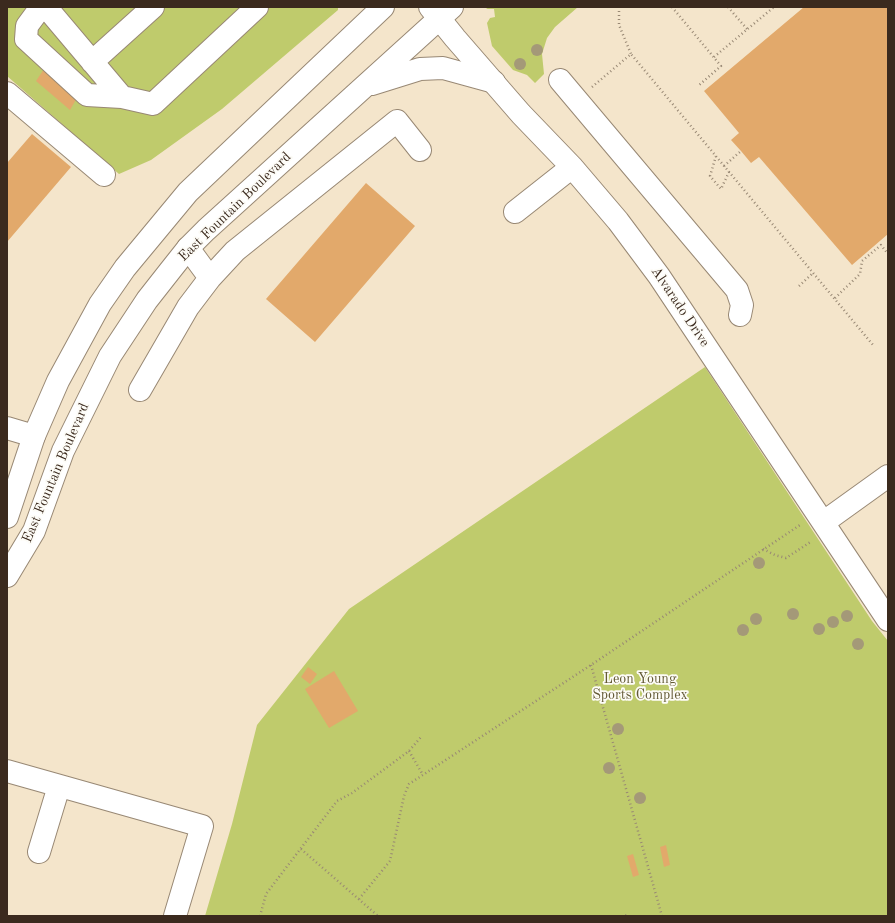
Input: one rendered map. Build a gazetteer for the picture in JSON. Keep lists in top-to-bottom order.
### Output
{
  "streets": {
    "main road": ["East Fountain Boulevard", "Alvarado Drive"]
  },
  "crossings": [
    ["East Fountain Boulevard", "Alvarado Drive"]
  ],
  "parks": ["Leon Young Sports Complex"]
}
